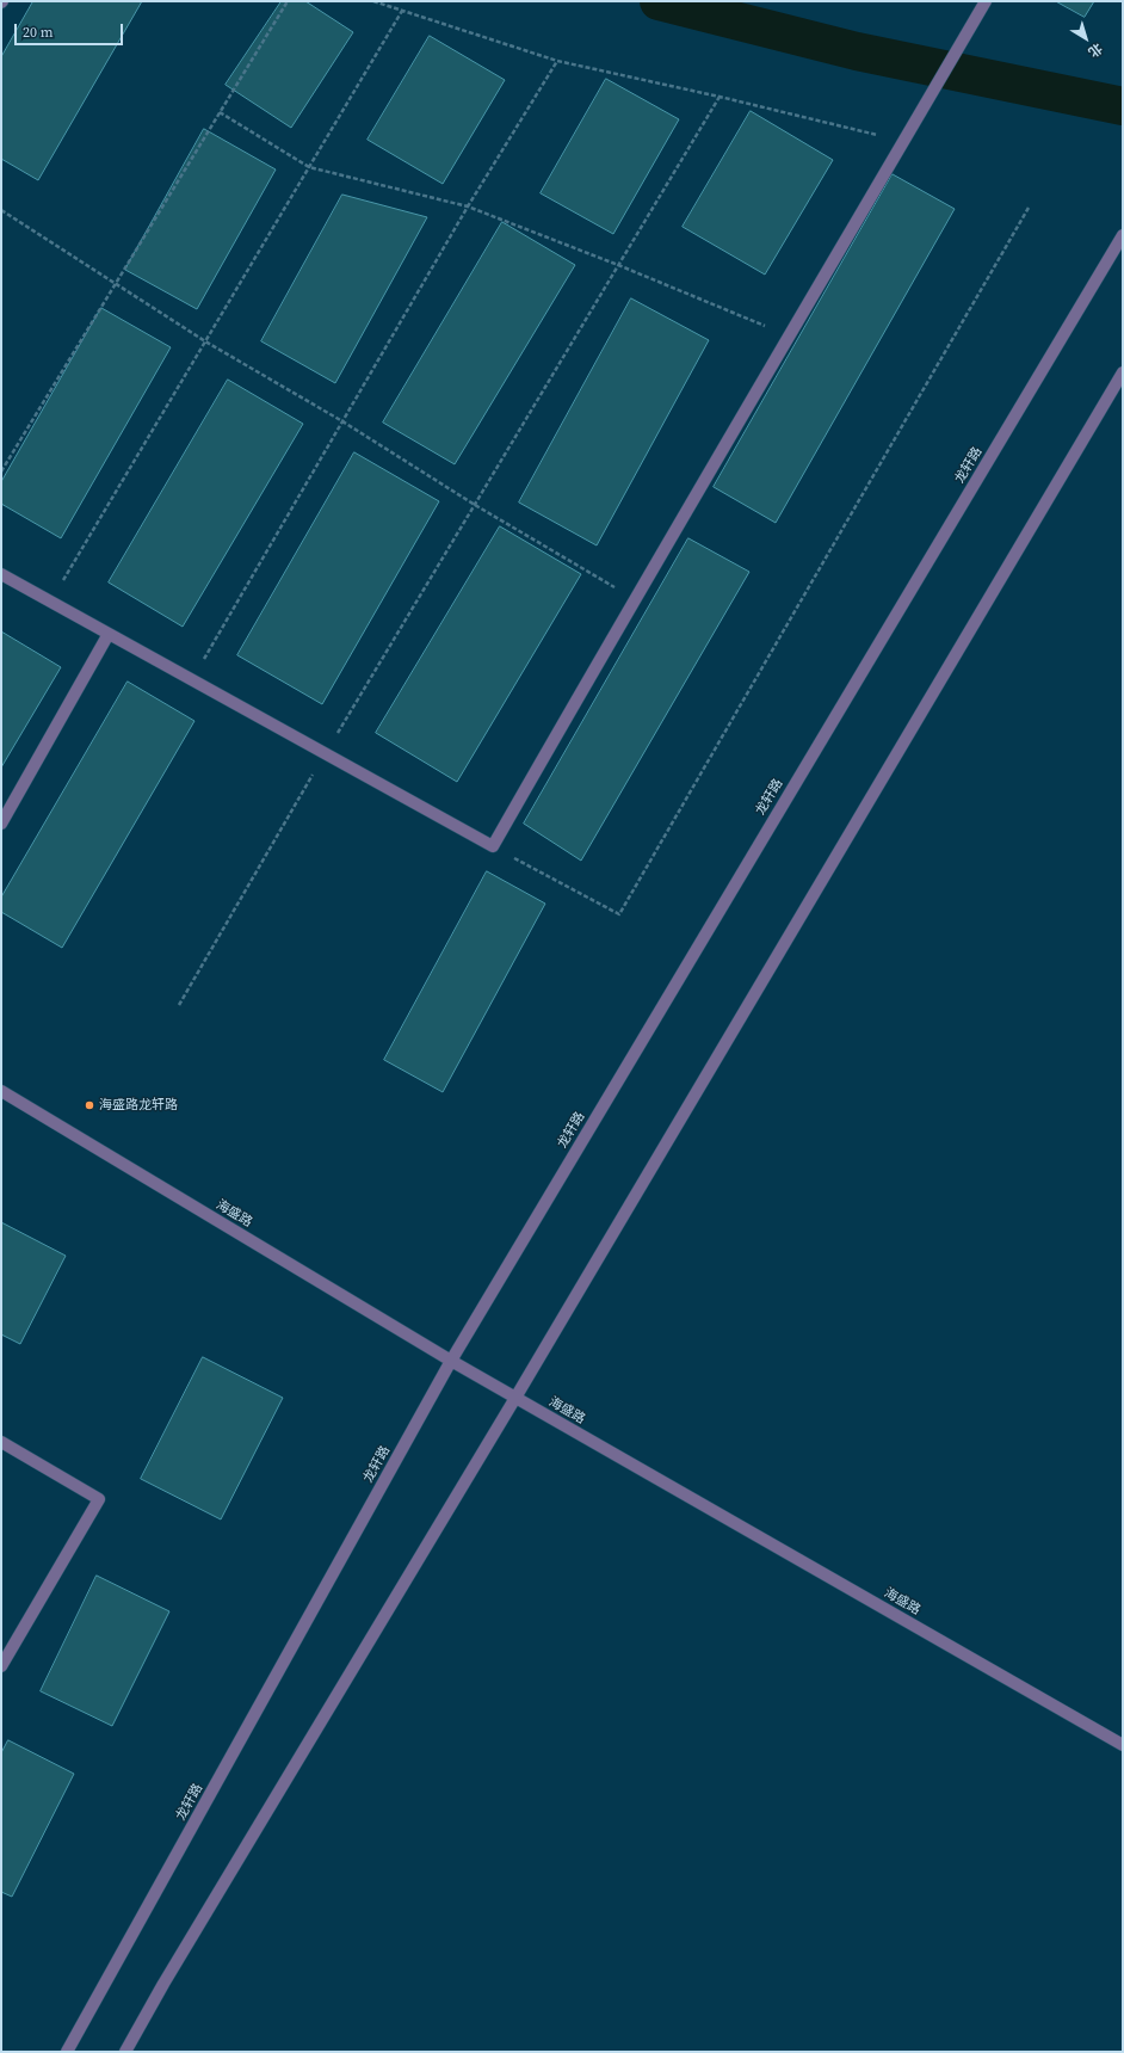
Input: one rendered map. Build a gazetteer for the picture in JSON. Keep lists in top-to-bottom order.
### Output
{
  "streets": {
    "street": ["龙轩路", "海盛路"]
  },
  "crossings": [
    ["龙轩路", "海盛路"]
  ],
  "places": ["海盛路龙轩路"],
  "scale_bar": "20 m",
  "north": "bottom right"
}
